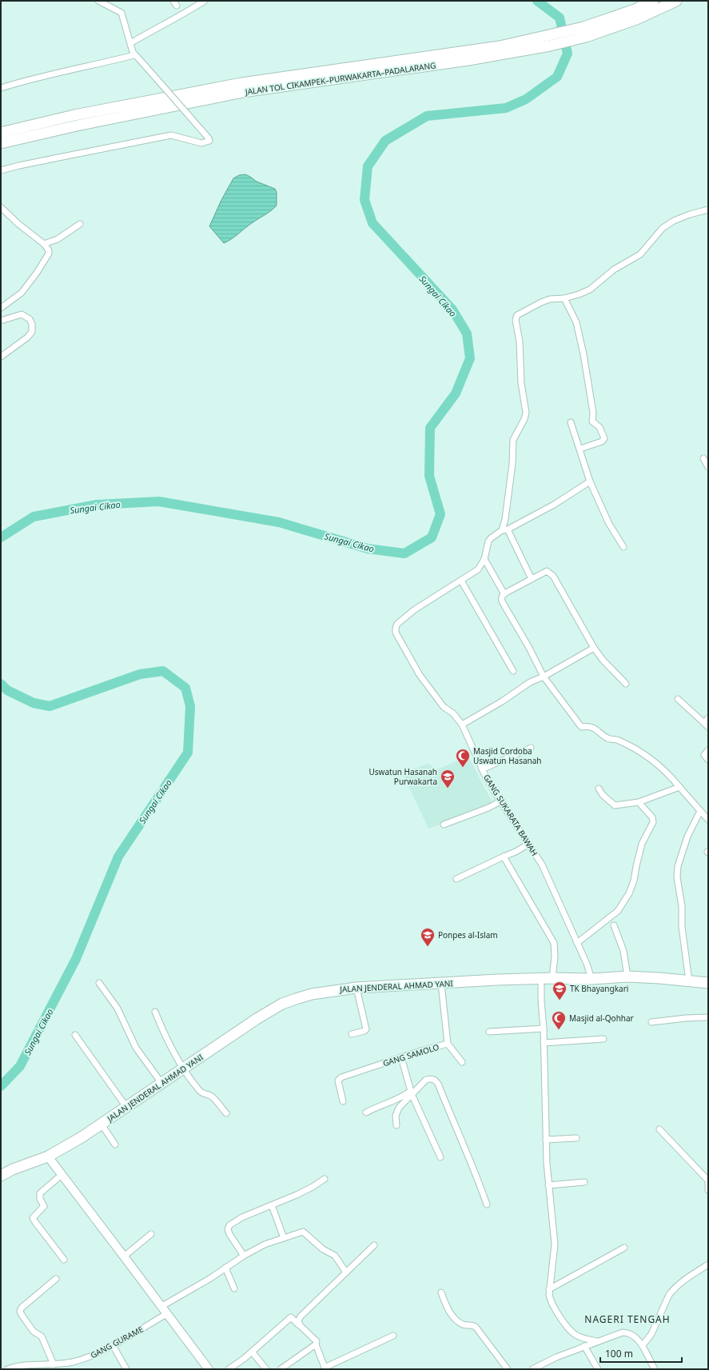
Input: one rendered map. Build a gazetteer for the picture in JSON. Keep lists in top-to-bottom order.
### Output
{
  "streets": {
    "highway": ["JALAN TOL CIKAMPEK–PURWAKARTA–PADALARANG", "JALAN JENDERAL AHMAD YANI"],
    "street": ["GANG SUKARATA BAWAH", "GANG SAMOLO", "GANG GURAME"]
  },
  "crossings": [
    ["GANG SUKARATA BAWAH", "JALAN JENDERAL AHMAD YANI"],
    ["JALAN JENDERAL AHMAD YANI", "GANG SAMOLO"]
  ],
  "districts": ["NAGERI TENGAH"],
  "water": ["Sungai Cikao"],
  "places": {
    "mosque": ["Masjid Cordoba Uswatun Hasanah", "Masjid al-Qohhar"],
    "school or university": ["Uswatun Hasanah Purwakarta", "Ponpes al-Islam", "TK Bhayangkari"]
  },
  "scale_bar": "100 m"
}
